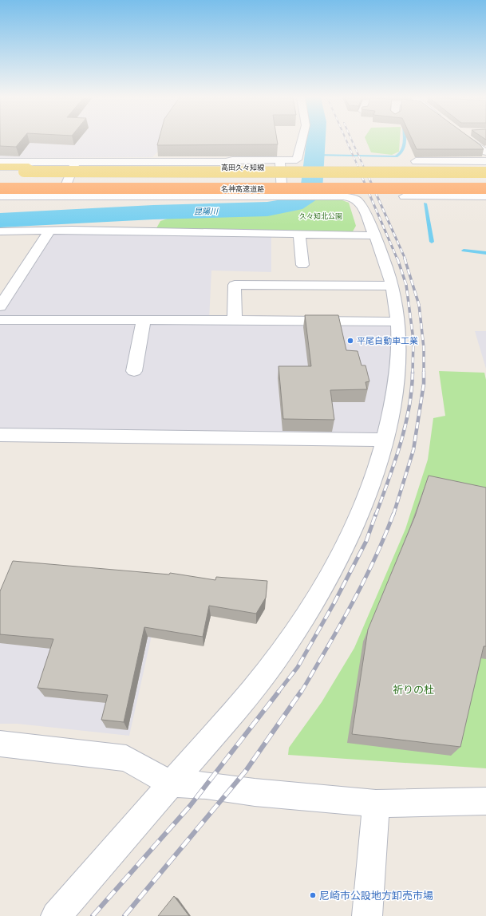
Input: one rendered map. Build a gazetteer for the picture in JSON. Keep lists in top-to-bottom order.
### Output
{
  "streets": {
    "highway": ["名神高速道路"],
    "main road": ["高田久々知線"]
  },
  "water": ["昆陽川"],
  "parks": ["久々知北公園", "祈りの杜"],
  "places": ["平尾自動車工業", "尼崎市公設地方卸売市場"]
}
